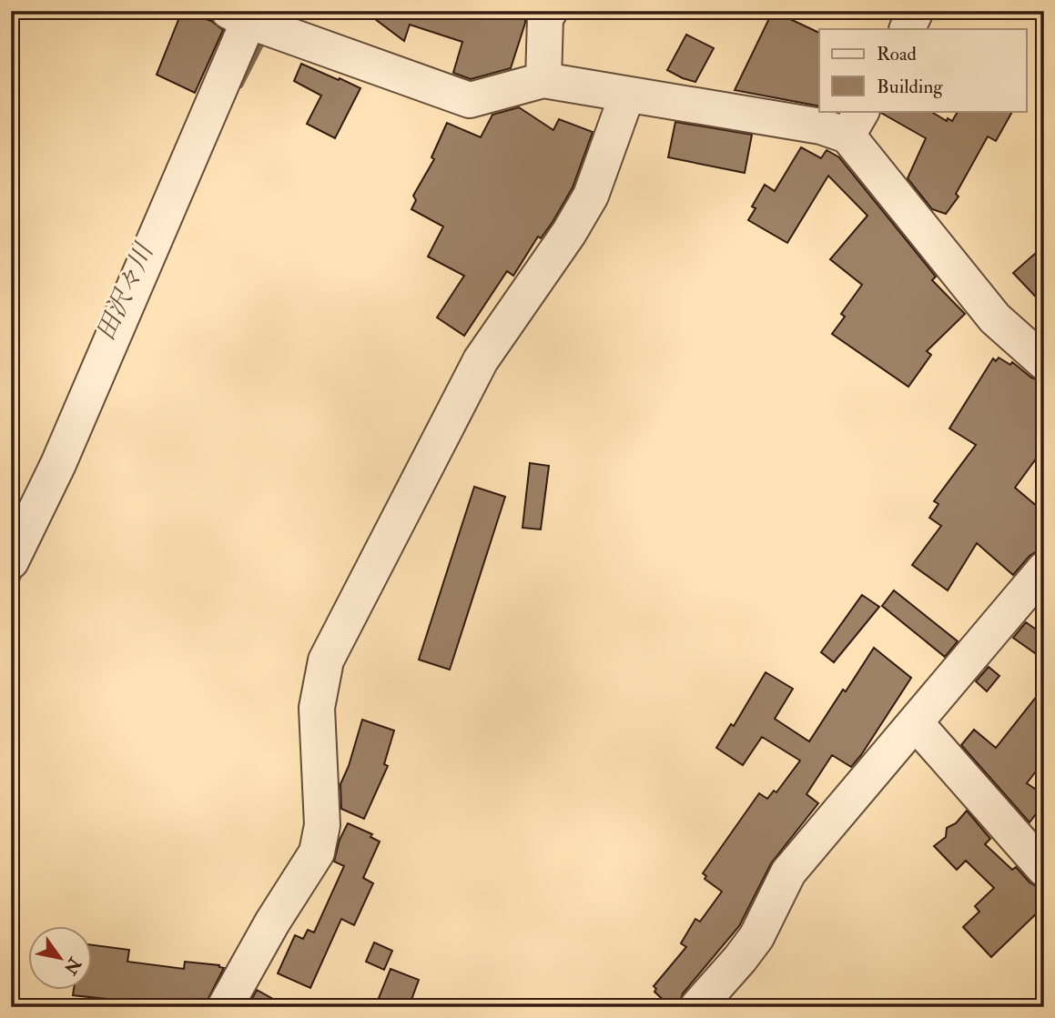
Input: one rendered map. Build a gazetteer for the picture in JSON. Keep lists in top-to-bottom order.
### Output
{
  "water": ["田沢々川"],
  "legend": ["Road", "Building"],
  "north": "bottom right"
}
